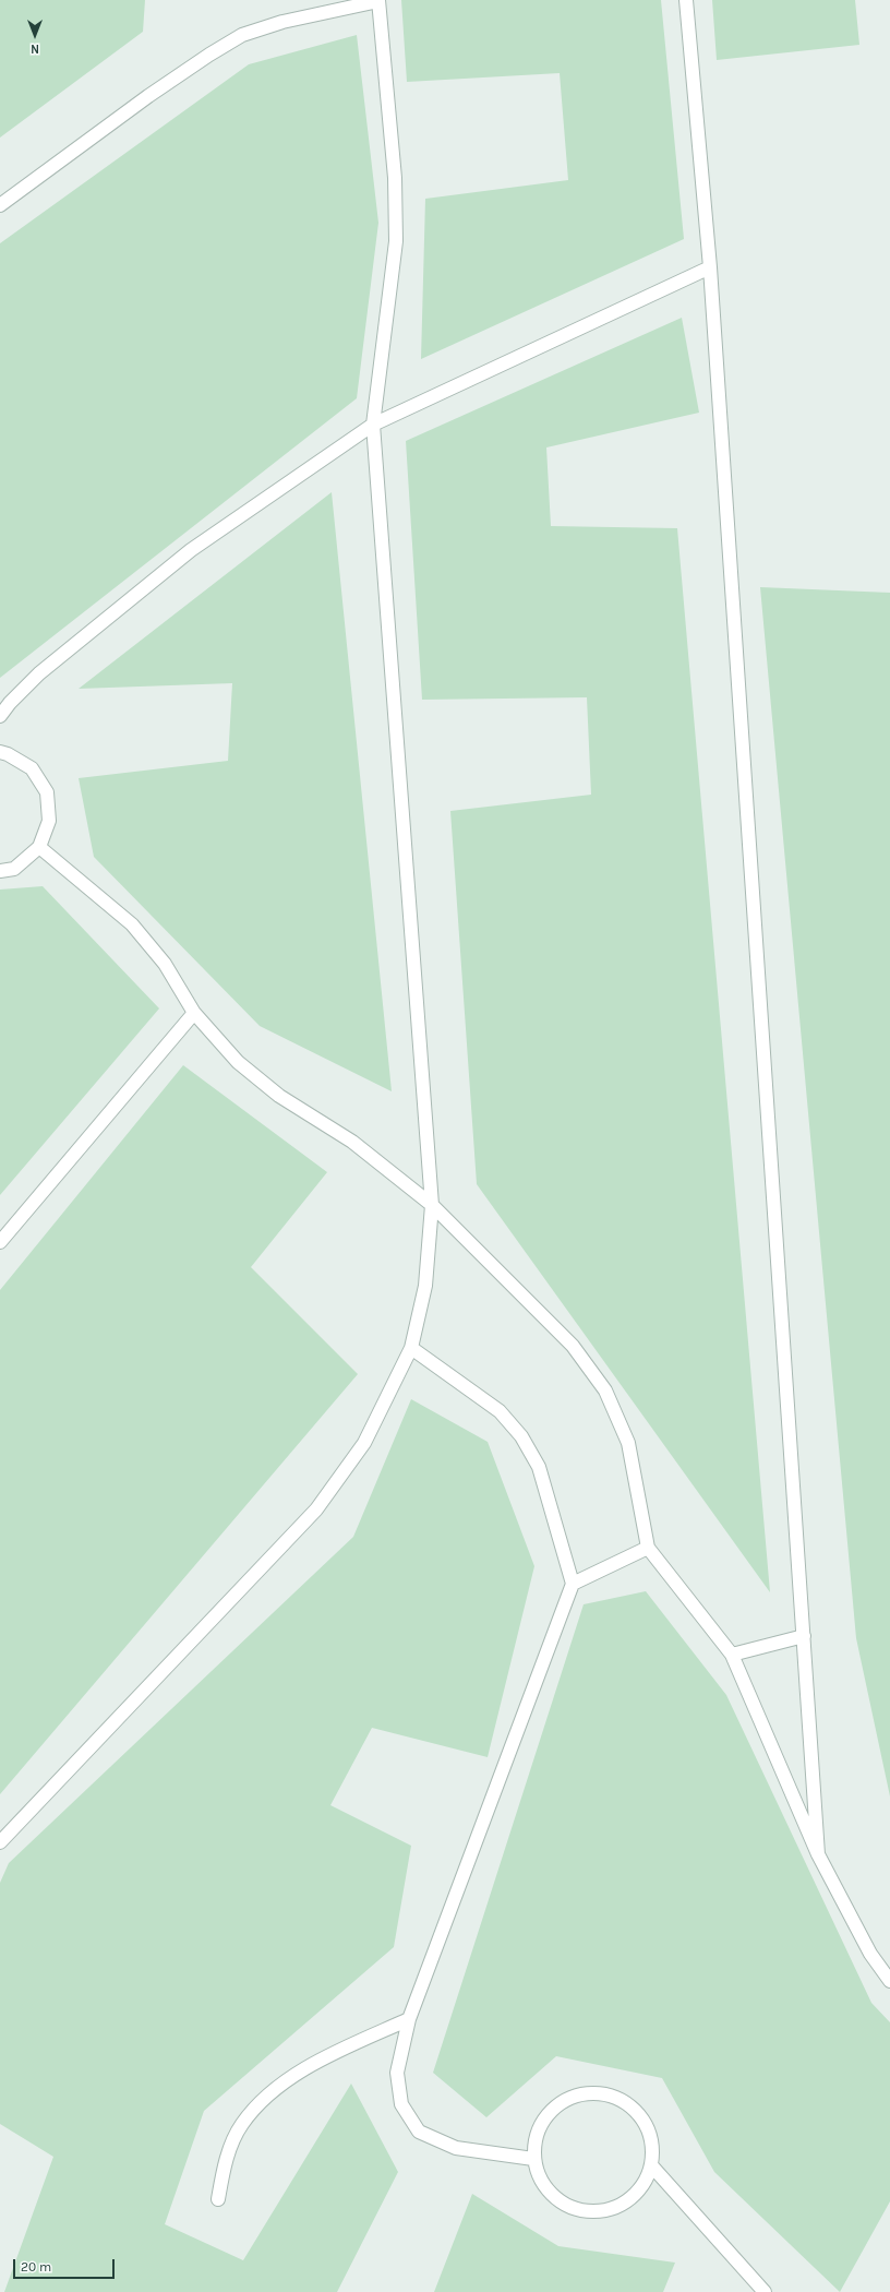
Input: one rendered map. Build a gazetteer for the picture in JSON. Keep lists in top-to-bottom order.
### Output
{
  "scale_bar": "20 m",
  "north": "bottom"
}
